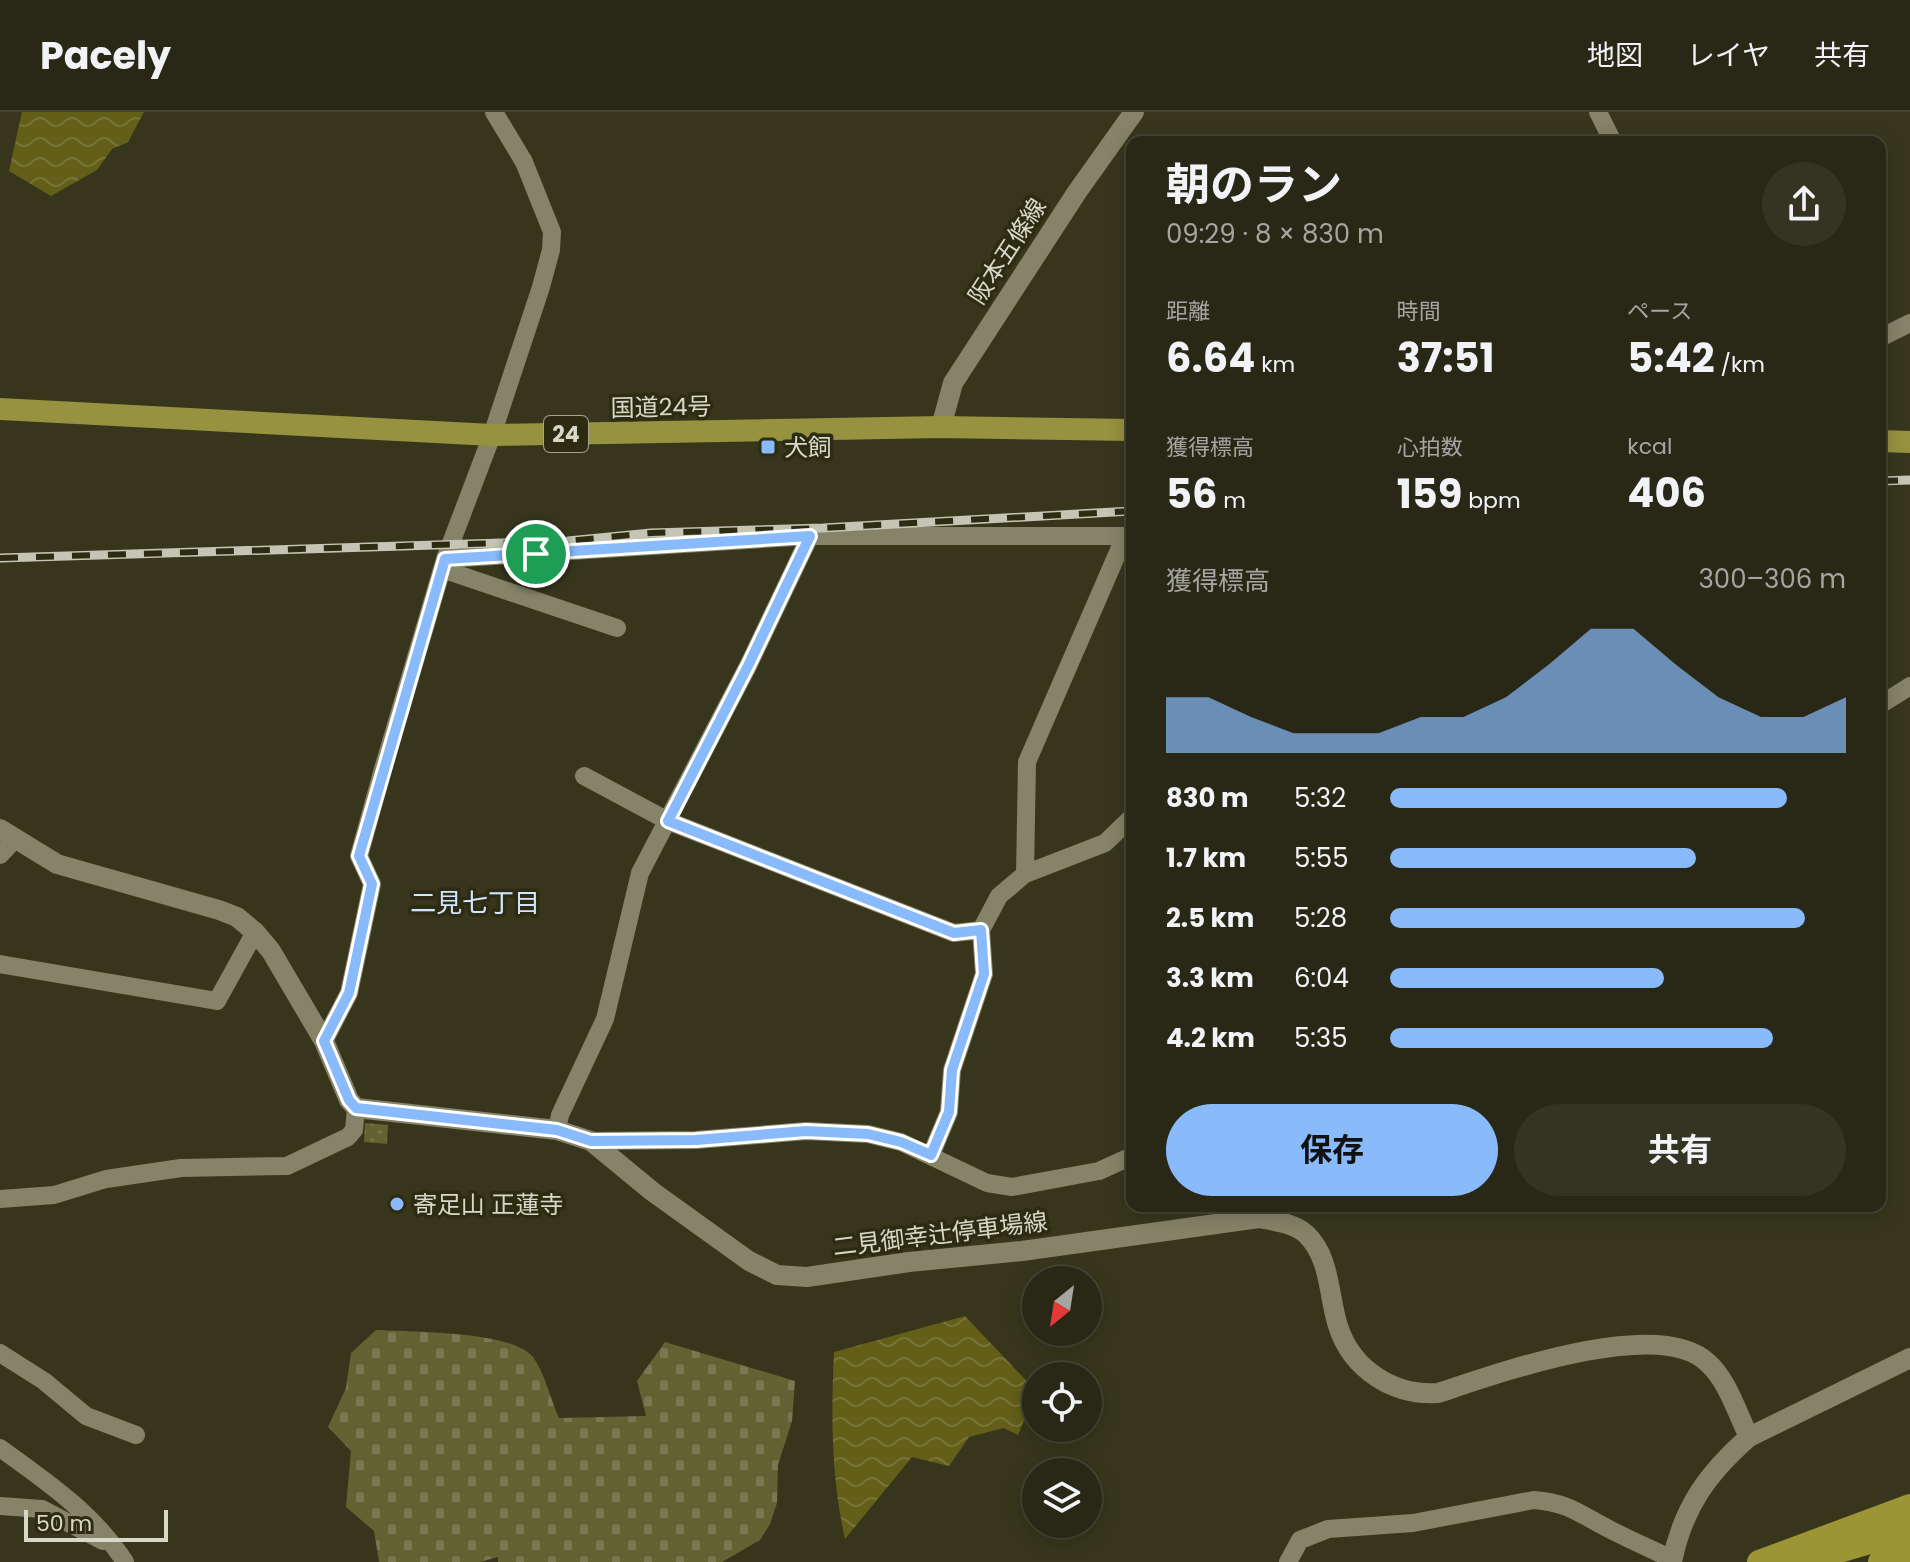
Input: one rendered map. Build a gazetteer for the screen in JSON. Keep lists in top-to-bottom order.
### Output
{
  "streets": {
    "highway": ["国道24号", "24"],
    "main road": ["阪本五條線", "二見御幸辻停車場線"]
  },
  "crossings": [
    ["阪本五條線", "国道24号"]
  ],
  "districts": ["二見七丁目"],
  "places": {
    "transit": ["犬飼"],
    "other": ["寄足山 正蓮寺"]
  },
  "scale_bar": "50 m",
  "north": "bottom left",
  "page": {
    "header": "Pacely",
    "nav": ["地図", "レイヤ", "共有"],
    "heading": ["朝のラン", "09:29 · 8 × 830 m"],
    "stats": [
      ["距離", "6.64 km"],
      ["時間", "37:51"],
      ["ペース", "5:42 /km"],
      ["獲得標高", "56 m"],
      ["心拍数", "159 bpm"],
      ["kcal", "406"]
    ],
    "chart": ["獲得標高", "300–306 m"],
    "list": [
      {
        "name": "830 m",
        "note": "5:32"
      },
      {
        "name": "1.7 km",
        "note": "5:55"
      },
      {
        "name": "2.5 km",
        "note": "5:28"
      },
      {
        "name": "3.3 km",
        "note": "6:04"
      },
      {
        "name": "4.2 km",
        "note": "5:35"
      }
    ],
    "buttons": ["保存", "共有"],
    "scale": "50 m"
  }
}
